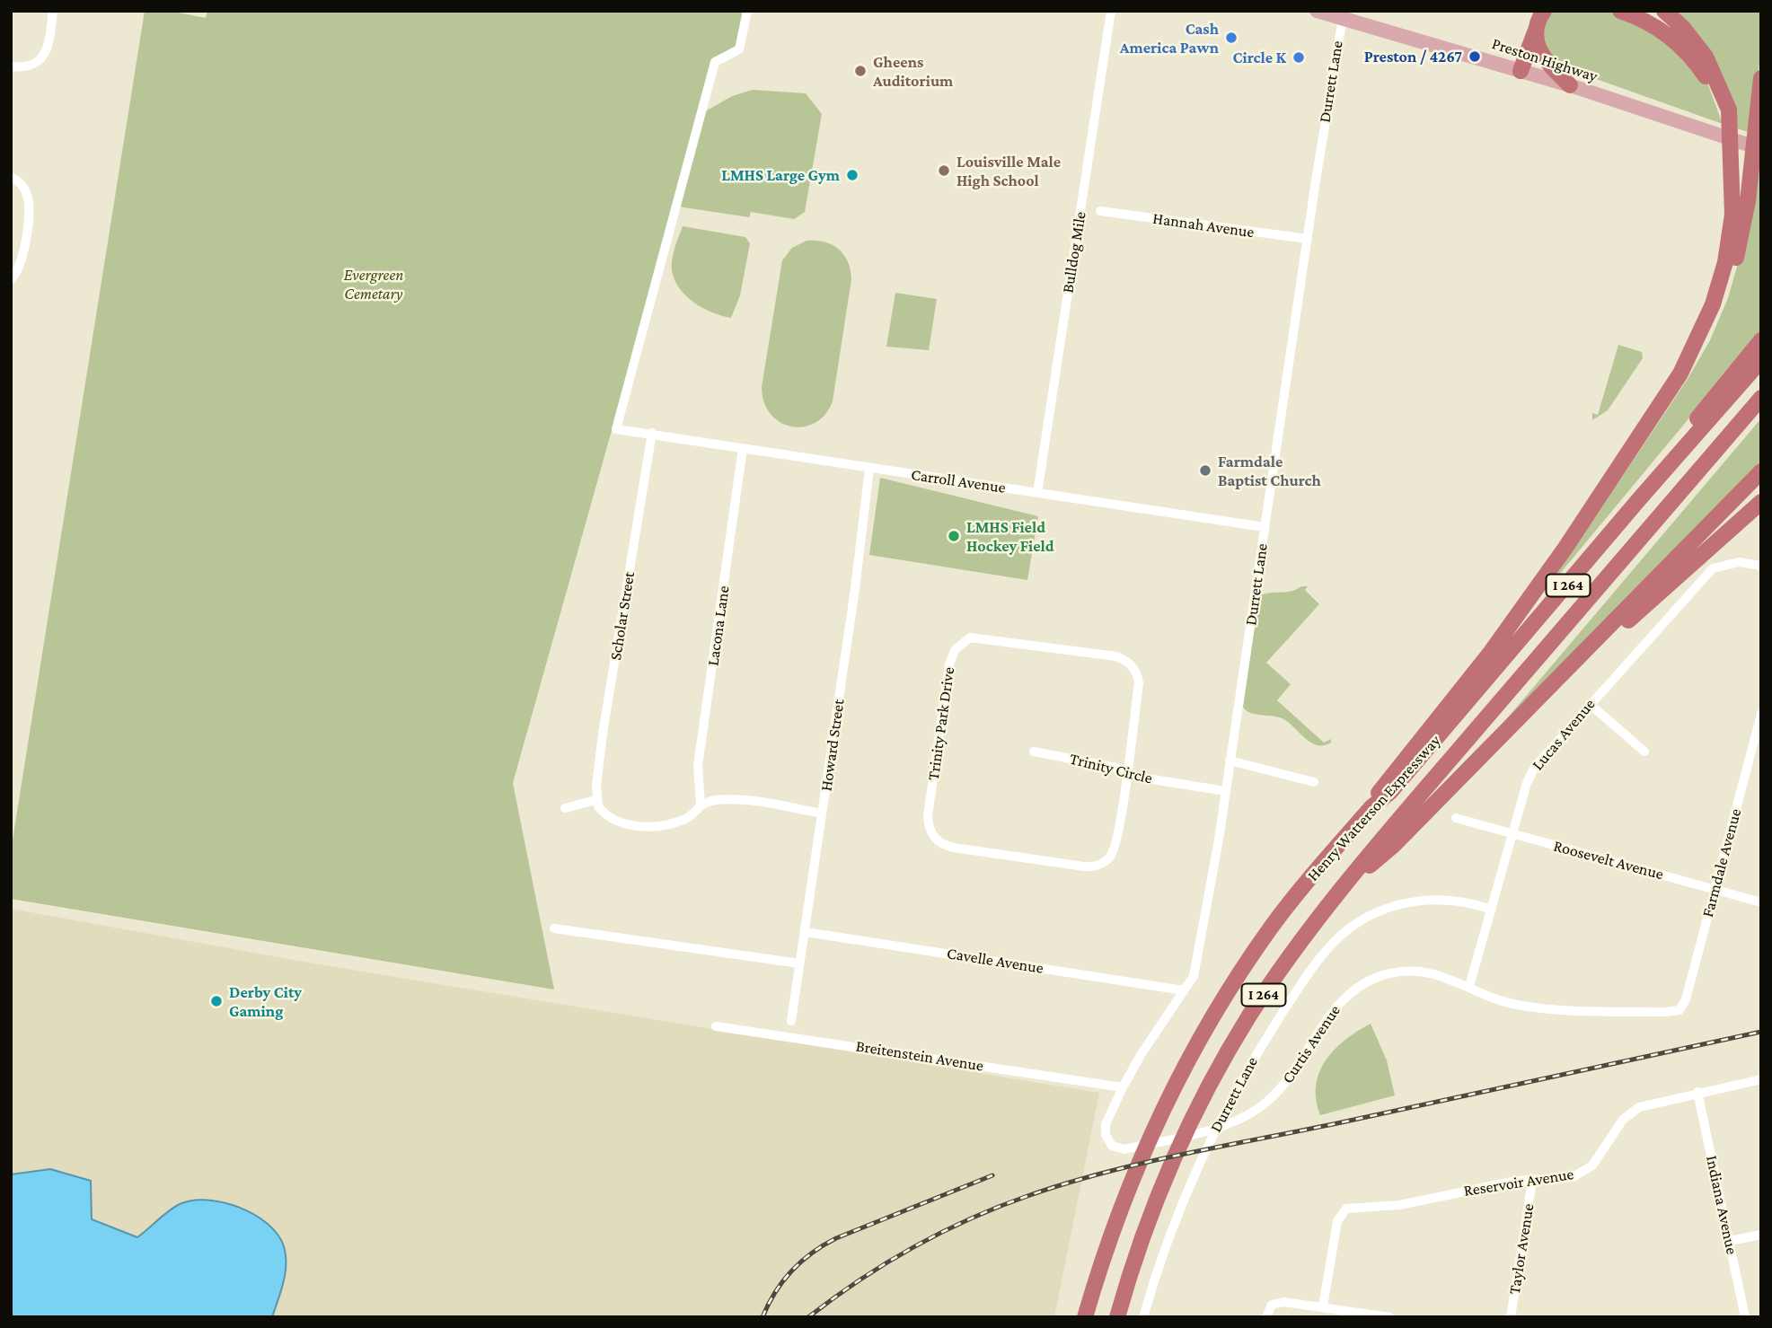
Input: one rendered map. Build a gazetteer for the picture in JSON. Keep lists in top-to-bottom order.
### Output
{
  "streets": {
    "highway": ["I 264", "Henry Watterson Expressway"],
    "main road": ["Preston Highway"],
    "street": [
      "Durrett Lane",
      "Hannah Avenue",
      "Bulldog Mile",
      "Carroll Avenue",
      "Scholar Street",
      "Lacona Lane",
      "Trinity Park Drive",
      "Lucas Avenue",
      "Howard Street",
      "Trinity Circle",
      "Roosevelt Avenue",
      "Farmdale Avenue",
      "Cavelle Avenue",
      "Curtis Avenue",
      "Breitenstein Avenue",
      "Reservoir Avenue",
      "Indiana Avenue",
      "Taylor Avenue"
    ]
  },
  "crossings": [
    ["Preston Highway", "Durrett Lane"],
    ["Durrett Lane", "Hannah Avenue"],
    ["Durrett Lane", "Carroll Avenue"],
    ["Durrett Lane", "Lucas Avenue"],
    ["Durrett Lane", "Trinity Circle"],
    ["Durrett Lane", "Cavelle Avenue"],
    ["Durrett Lane", "Curtis Avenue"],
    ["Durrett Lane", "Breitenstein Avenue"],
    ["Bulldog Mile", "Carroll Avenue"],
    ["Carroll Avenue", "Scholar Street"],
    ["Carroll Avenue", "Lacona Lane"],
    ["Carroll Avenue", "Howard Street"],
    ["Trinity Park Drive", "Trinity Circle"],
    ["Lucas Avenue", "Roosevelt Avenue"],
    ["Lucas Avenue", "Curtis Avenue"],
    ["Howard Street", "Cavelle Avenue"],
    ["Roosevelt Avenue", "Farmdale Avenue"],
    ["Farmdale Avenue", "Curtis Avenue"],
    ["Reservoir Avenue", "Indiana Avenue"],
    ["Reservoir Avenue", "Taylor Avenue"]
  ],
  "parks": ["Evergreen Cemetary"],
  "places": [
    "Cash America Pawn",
    "Preston / 4267",
    "Circle K",
    "Gheens Auditorium",
    "Louisville Male High School",
    "LMHS Large Gym",
    "Farmdale Baptist Church",
    "LMHS Field Hockey Field",
    "Derby City Gaming"
  ]
}
